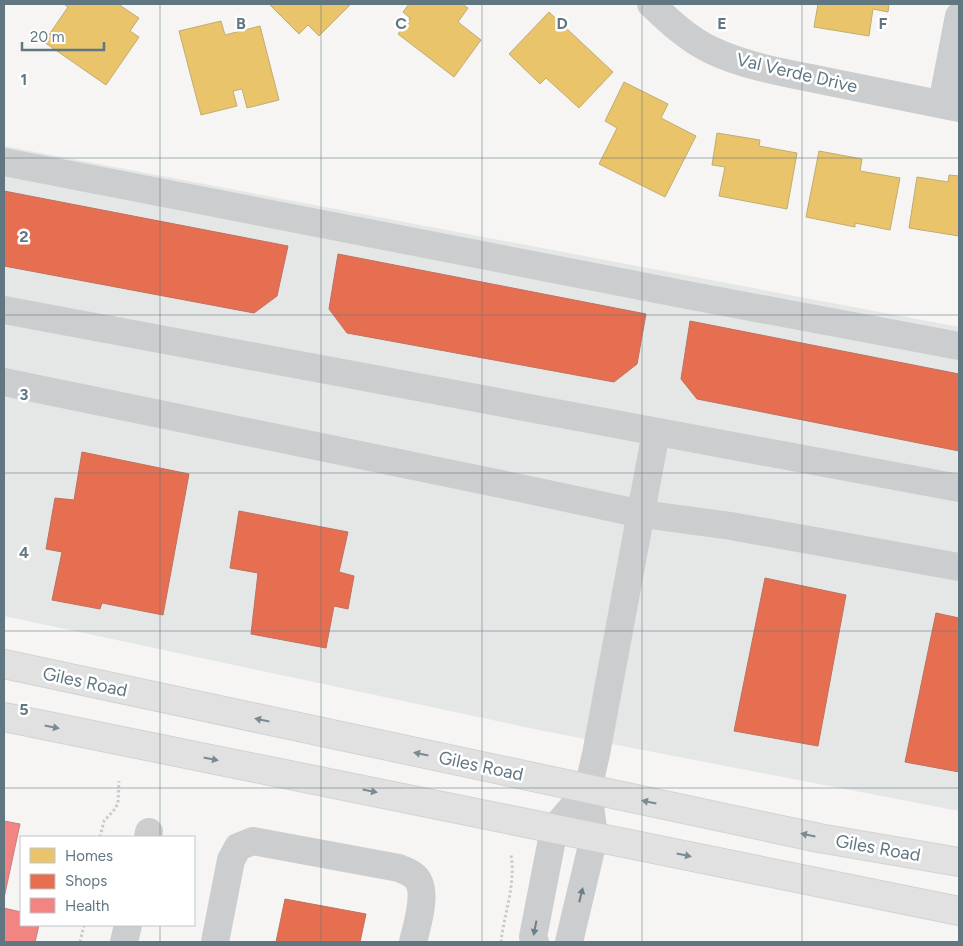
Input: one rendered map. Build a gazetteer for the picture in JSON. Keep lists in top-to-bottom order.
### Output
{
  "streets": {
    "main road": ["Giles Road"],
    "street": ["Val Verde Drive"]
  },
  "legend": ["Homes", "Shops", "Health"],
  "scale_bar": "20 m",
  "grid": {
    "columns": [
      "B",
      "C",
      "D",
      "E",
      "F"
    ],
    "rows": [
      "1",
      "2",
      "3",
      "4",
      "5"
    ]
  }
}
